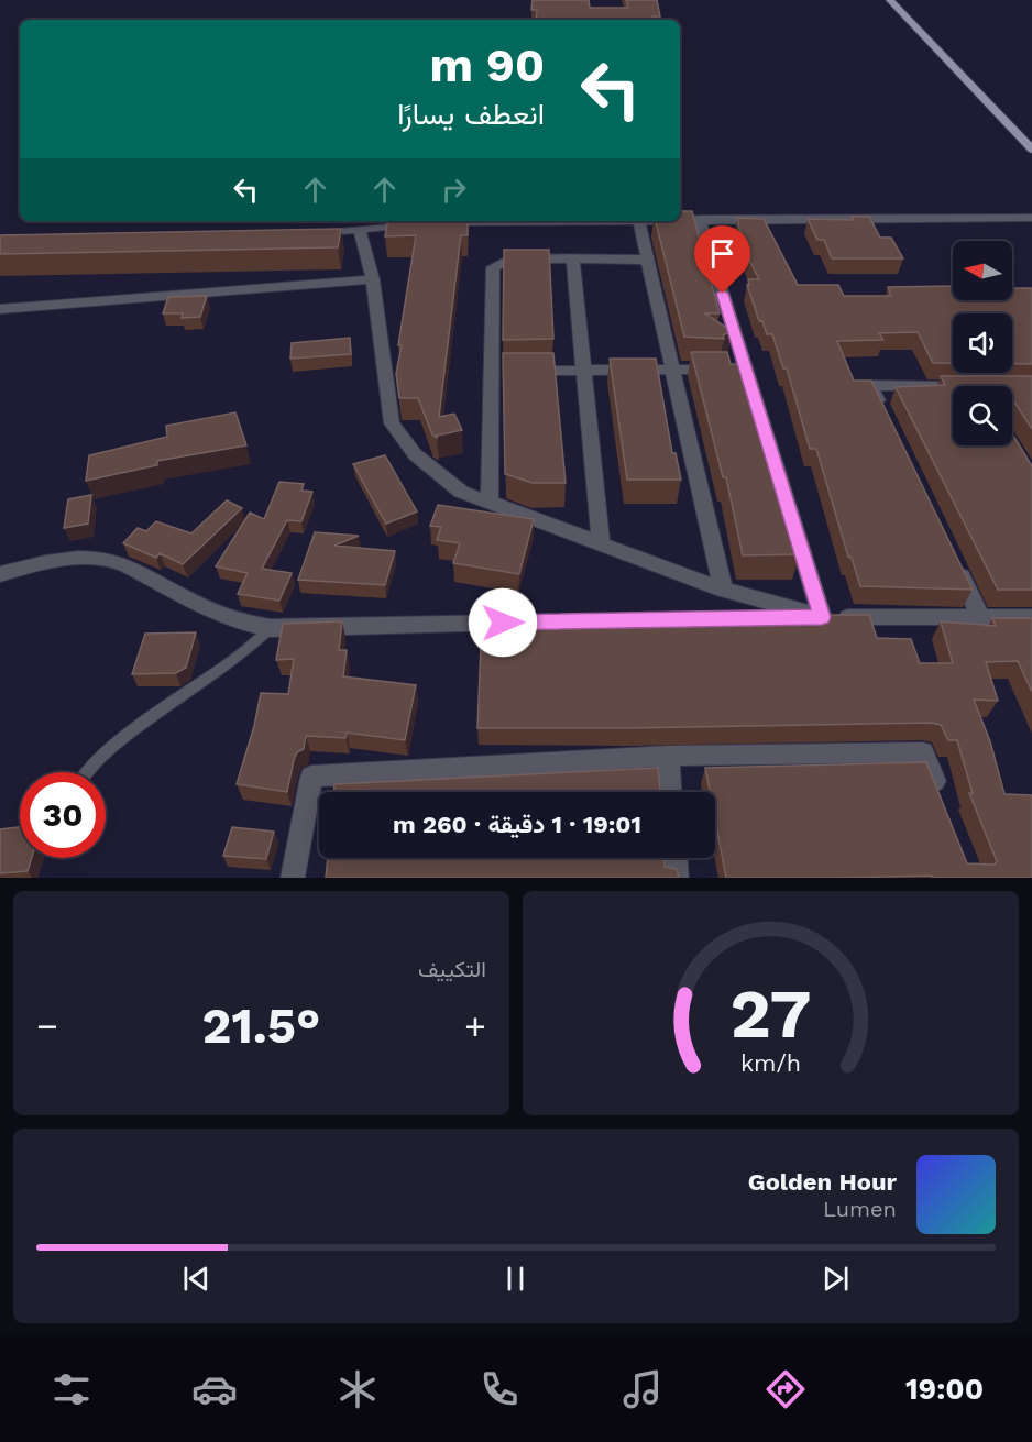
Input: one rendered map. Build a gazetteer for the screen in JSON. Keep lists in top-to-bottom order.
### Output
{
  "north": "left",
  "page": {
    "turn": ["90 m", "انعطف يسارًا"],
    "limit": "30",
    "trip": "19:01 · 1 دقيقة · 260 m",
    "tile": "التكييف",
    "heat": ["−", "21.5°", "+"],
    "song": ["Golden Hour", "Lumen"],
    "tabs": "19:00",
    "gauge": ["27", "km/h"]
  }
}
